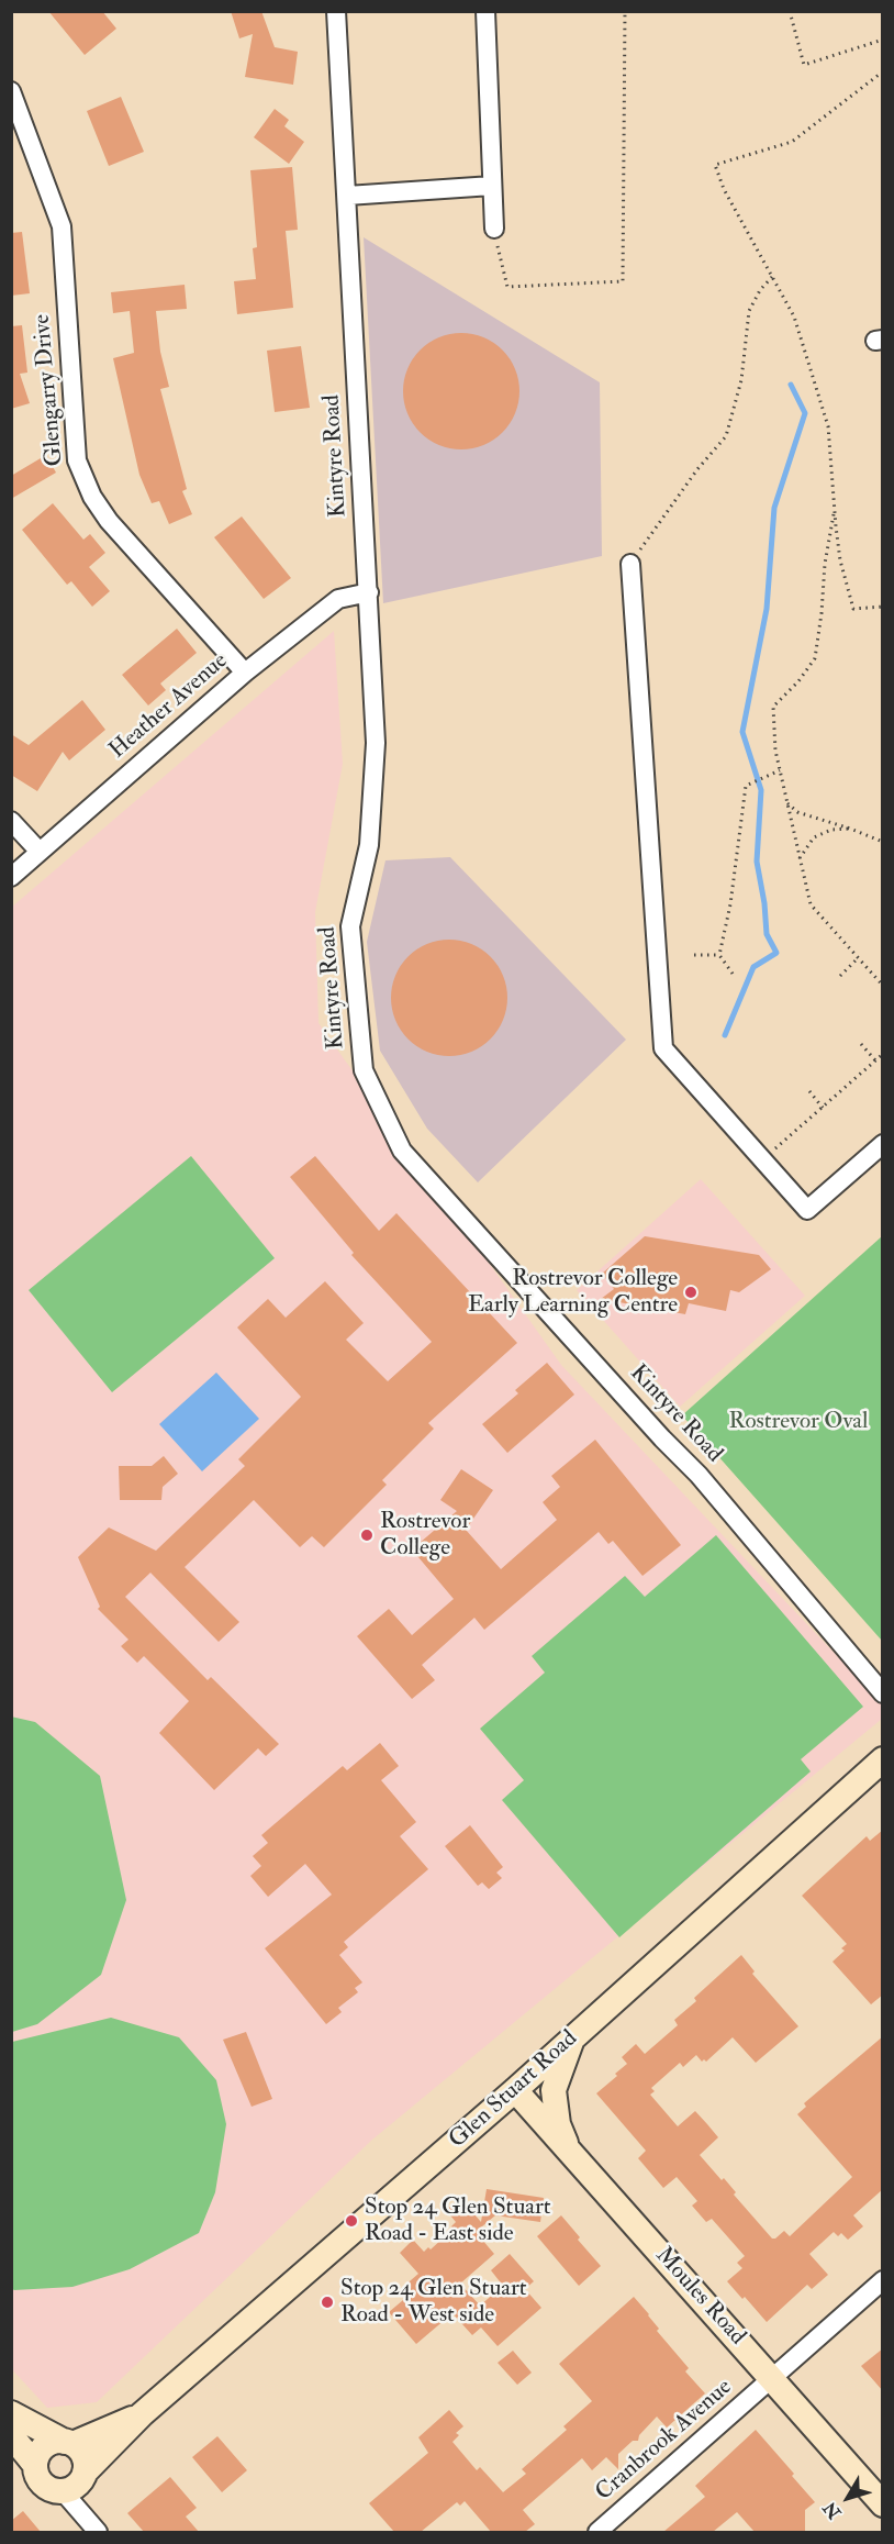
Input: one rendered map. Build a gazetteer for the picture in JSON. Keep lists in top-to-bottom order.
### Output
{
  "streets": {
    "main road": ["Glen Stuart Road", "Moules Road"],
    "street": [
      "Glengarry Drive",
      "Kintyre Road",
      "Heather Avenue",
      "Cranbrook Avenue"
    ]
  },
  "crossings": [
    ["Glengarry Drive", "Heather Avenue"],
    ["Kintyre Road", "Heather Avenue"],
    ["Glen Stuart Road", "Moules Road"],
    ["Moules Road", "Cranbrook Avenue"]
  ],
  "parks": ["Rostrevor Oval"],
  "places": [
    "Rostrevor College Early Learning Centre",
    "Rostrevor College",
    "Stop 24 Glen Stuart Road - East side",
    "Stop 24 Glen Stuart Road - West side"
  ],
  "north": "bottom left"
}
